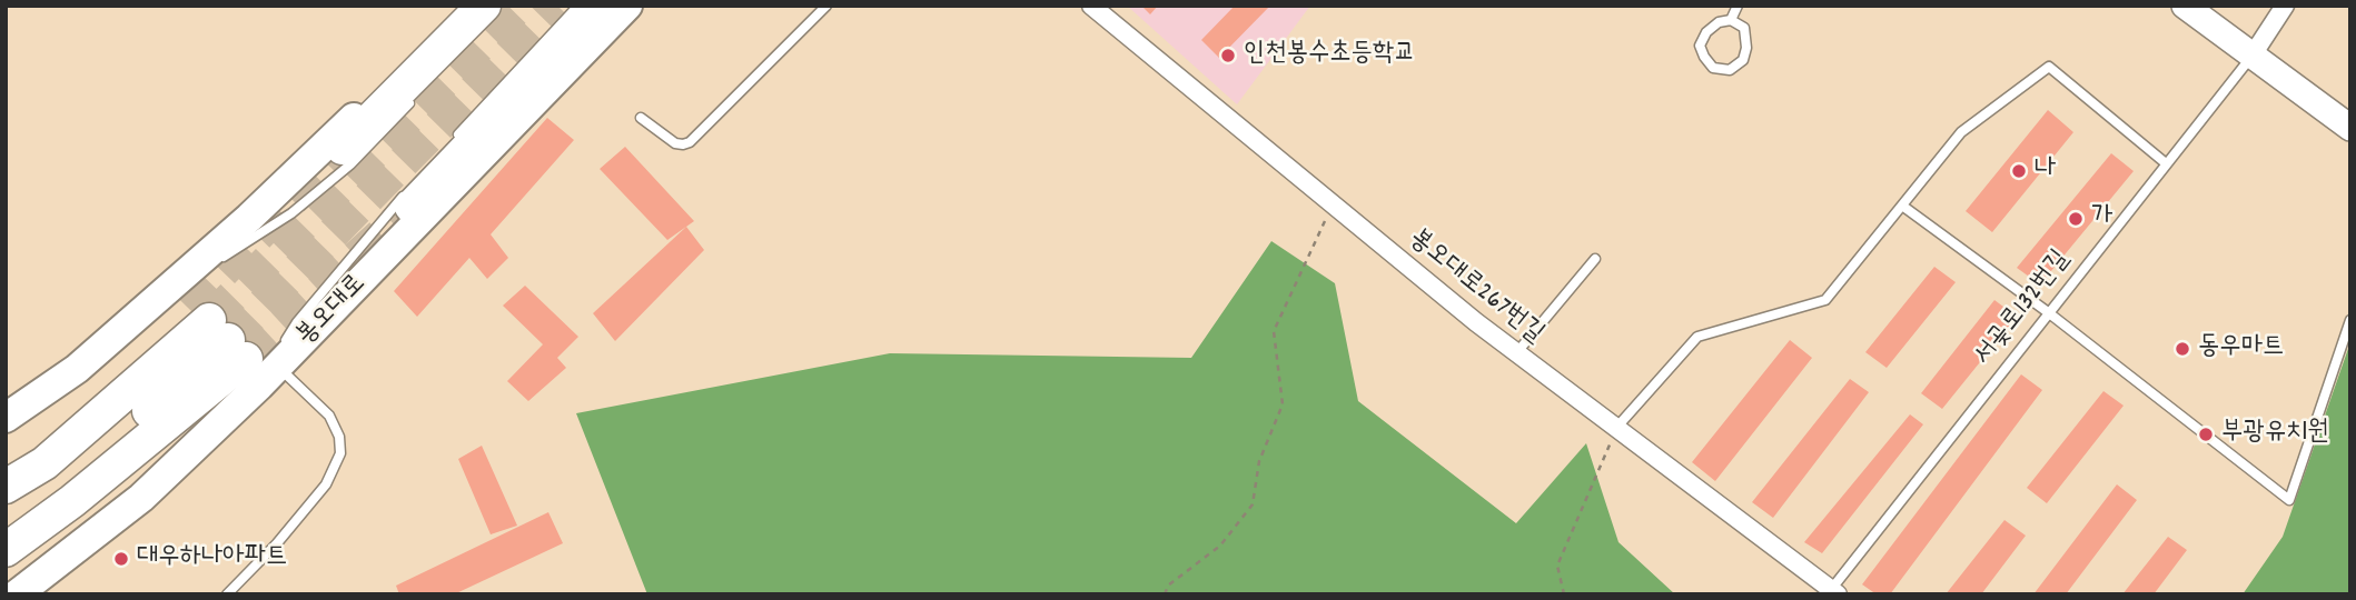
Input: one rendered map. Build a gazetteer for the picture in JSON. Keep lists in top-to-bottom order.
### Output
{
  "streets": {
    "highway": ["봉오대로"],
    "street": ["봉오대로267번길"],
    "lane": ["서곶로132번길"]
  },
  "crossings": [
    ["봉오대로267번길", "서곶로132번길"]
  ],
  "places": [
    "인천봉수초등학교",
    "나",
    "가",
    "동우마트",
    "부광유치원",
    "대우하나아파트"
  ]
}
